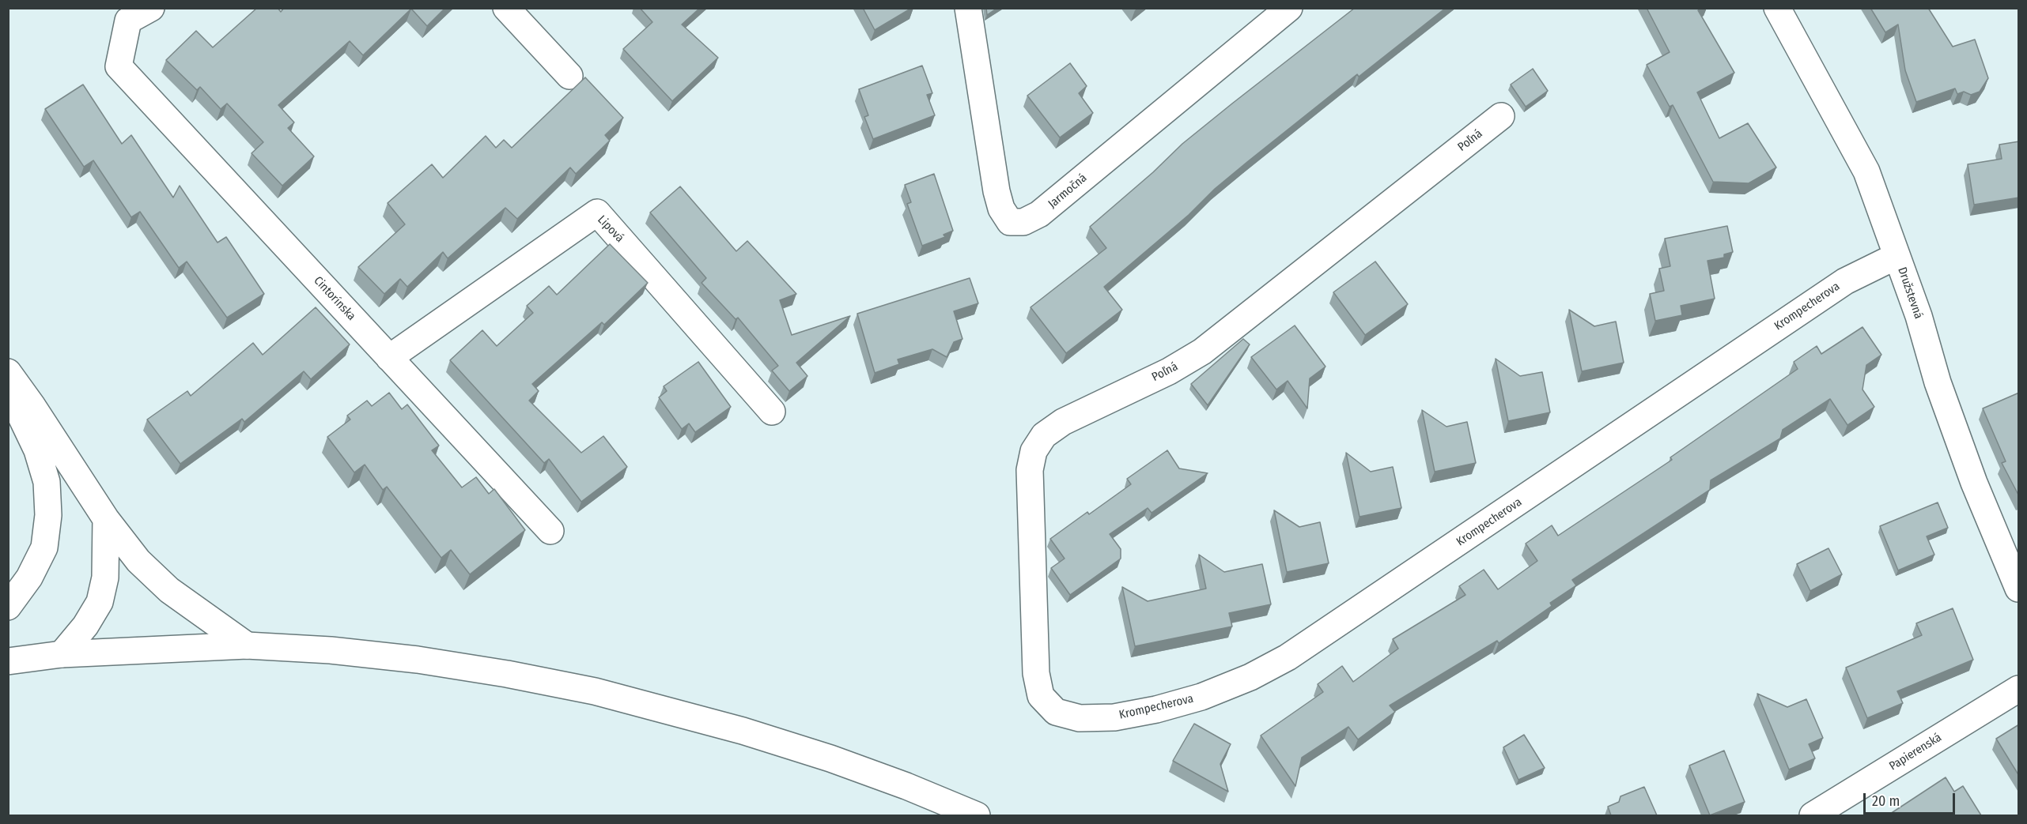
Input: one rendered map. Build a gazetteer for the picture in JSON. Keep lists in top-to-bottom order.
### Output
{
  "streets": {
    "main road": [
      "Poľná",
      "Jarmočná",
      "Lipová",
      "Družstevná",
      "Cintorínska",
      "Krompecherova",
      "Papierenská"
    ]
  },
  "crossings": [
    ["Poľná", "Krompecherova"],
    ["Lipová", "Cintorínska"],
    ["Družstevná", "Krompecherova"]
  ],
  "scale_bar": "20 m"
}
